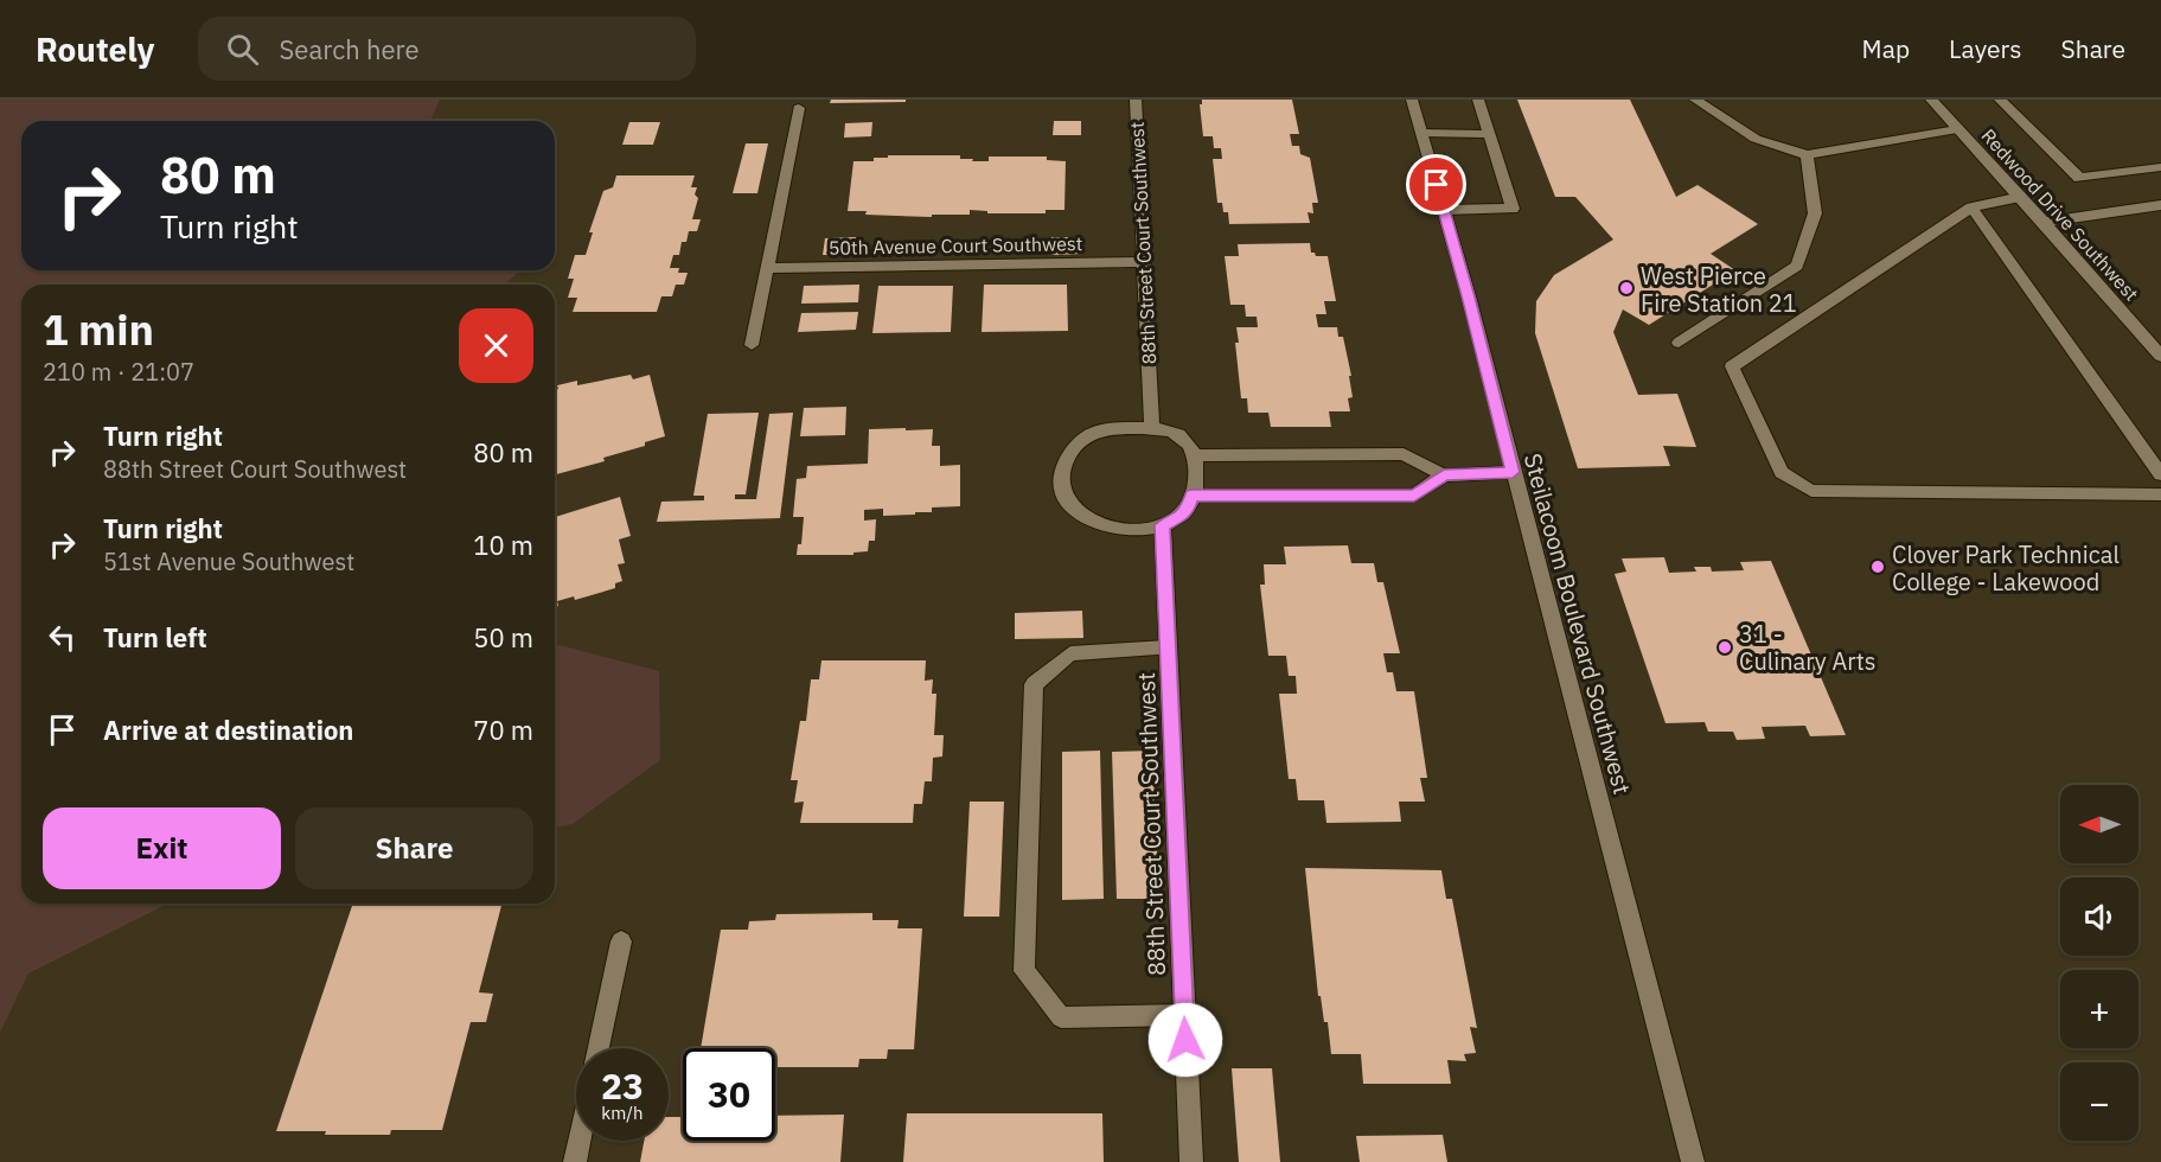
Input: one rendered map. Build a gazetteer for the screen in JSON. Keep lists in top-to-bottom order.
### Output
{
  "streets": {
    "street": [
      "Redwood Drive Southwest",
      "88th Street Court Southwest",
      "50th Avenue Court Southwest",
      "Steilacoom Boulevard Southwest"
    ]
  },
  "crossings": [
    ["88th Street Court Southwest", "50th Avenue Court Southwest"]
  ],
  "places": ["West Pierce Fire Station 21", "Clover Park Technical College - Lakewood", "31 - Culinary Arts"],
  "north": "left",
  "page": {
    "header": "Routely",
    "search": "Search here",
    "nav": ["Map", "Layers", "Share"],
    "turn": ["80 m", "Turn right"],
    "heading": ["1 min", "210 m · 21:07"],
    "list": [
      {
        "name": "Turn right",
        "note": "88th Street Court Southwest",
        "value": "80 m"
      },
      {
        "name": "Turn right",
        "note": "51st Avenue Southwest",
        "value": "10 m"
      },
      {
        "name": "Turn left",
        "value": "50 m"
      },
      {
        "name": "Arrive at destination",
        "value": "70 m"
      }
    ],
    "map_buttons": ["+", "−"],
    "buttons": ["Exit", "Share"],
    "speed": "23 km/h",
    "limit": "30"
  }
}
